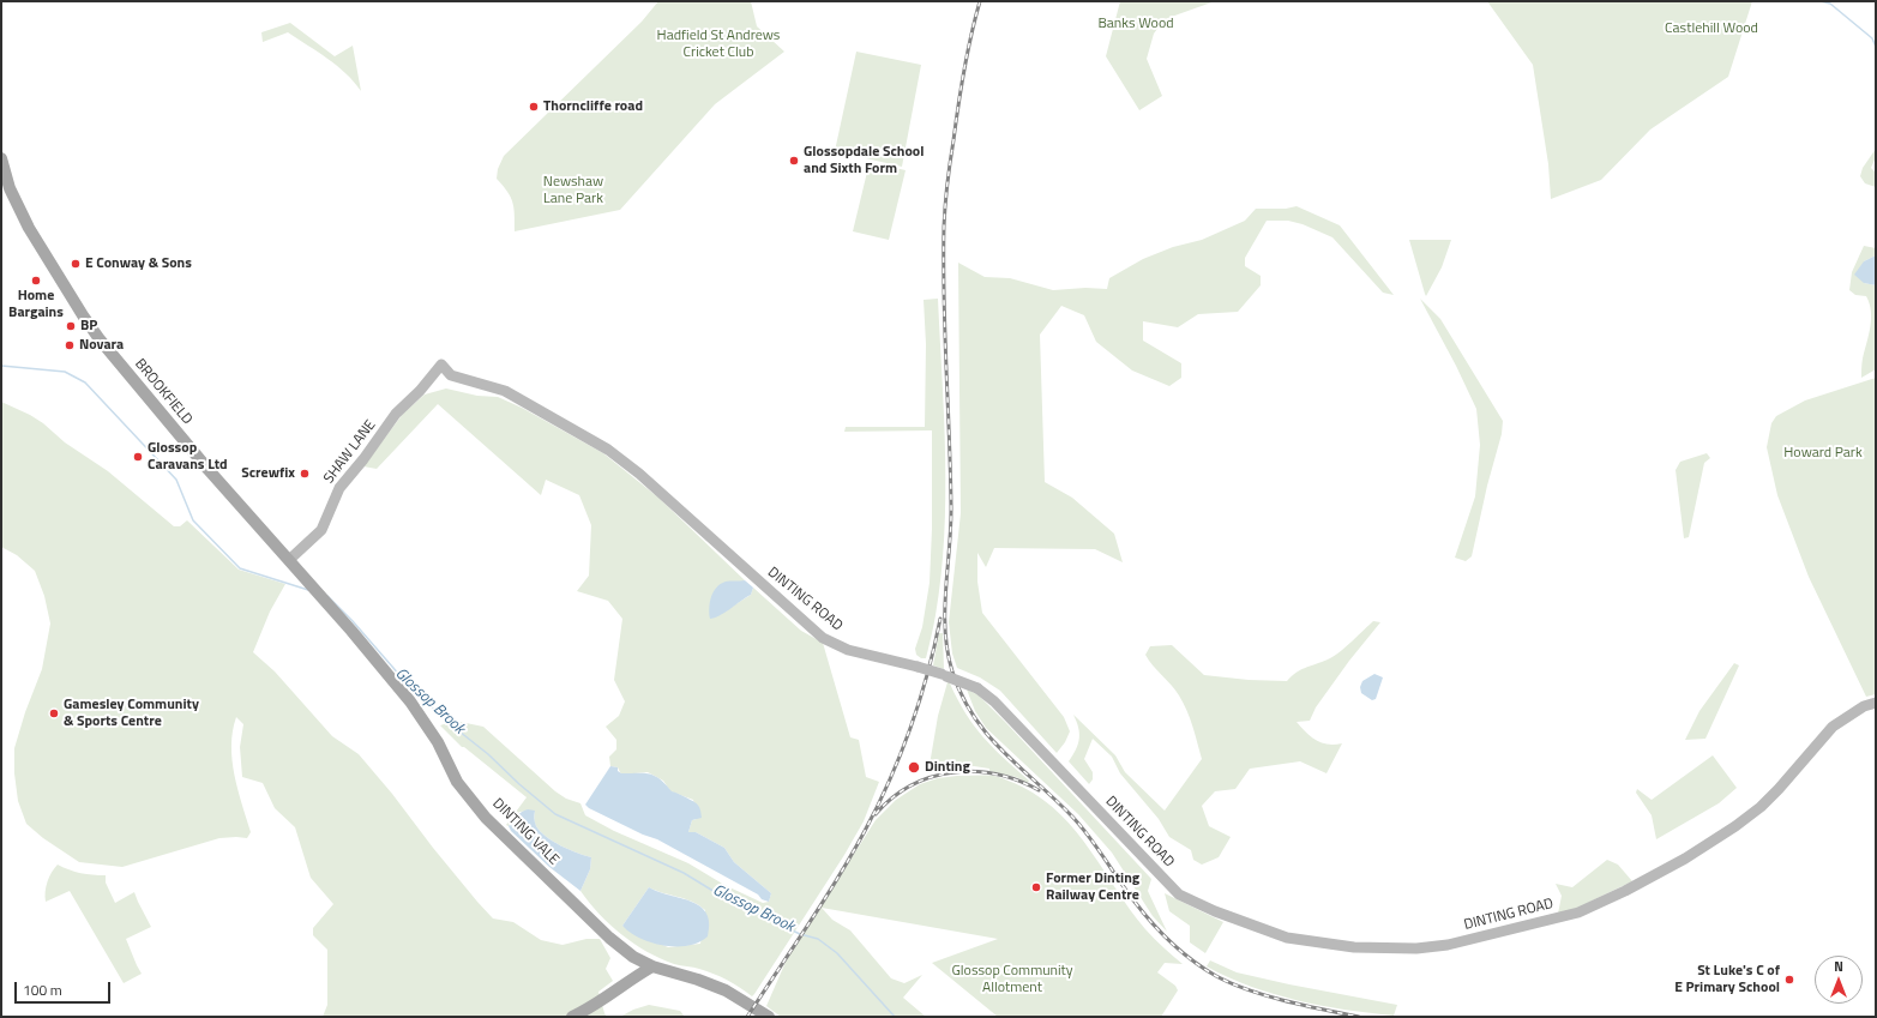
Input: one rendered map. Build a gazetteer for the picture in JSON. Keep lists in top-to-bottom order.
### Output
{
  "streets": {
    "main road": ["BROOKFIELD", "DINTING VALE"],
    "street": ["SHAW LANE", "DINTING ROAD"]
  },
  "crossings": [
    ["BROOKFIELD", "SHAW LANE"],
    ["BROOKFIELD", "DINTING VALE"],
    ["SHAW LANE", "DINTING ROAD"]
  ],
  "water": ["Glossop Brook"],
  "parks": [
    "Banks Wood",
    "Castlehill Wood",
    "Hadfield St Andrews Cricket Club",
    "Newshaw Lane Park",
    "Howard Park",
    "Glossop Community Allotment"
  ],
  "places": [
    "Thorncliffe road",
    "Glossopdale School and Sixth Form",
    "E Conway & Sons",
    "Home Bargains",
    "BP",
    "Novara",
    "Glossop Caravans Ltd",
    "Screwfix",
    "Gamesley Community & Sports Centre",
    "Dinting",
    "Former Dinting Railway Centre",
    "St Luke's C of E Primary School"
  ],
  "scale_bar": "100 m",
  "north": "top"
}
